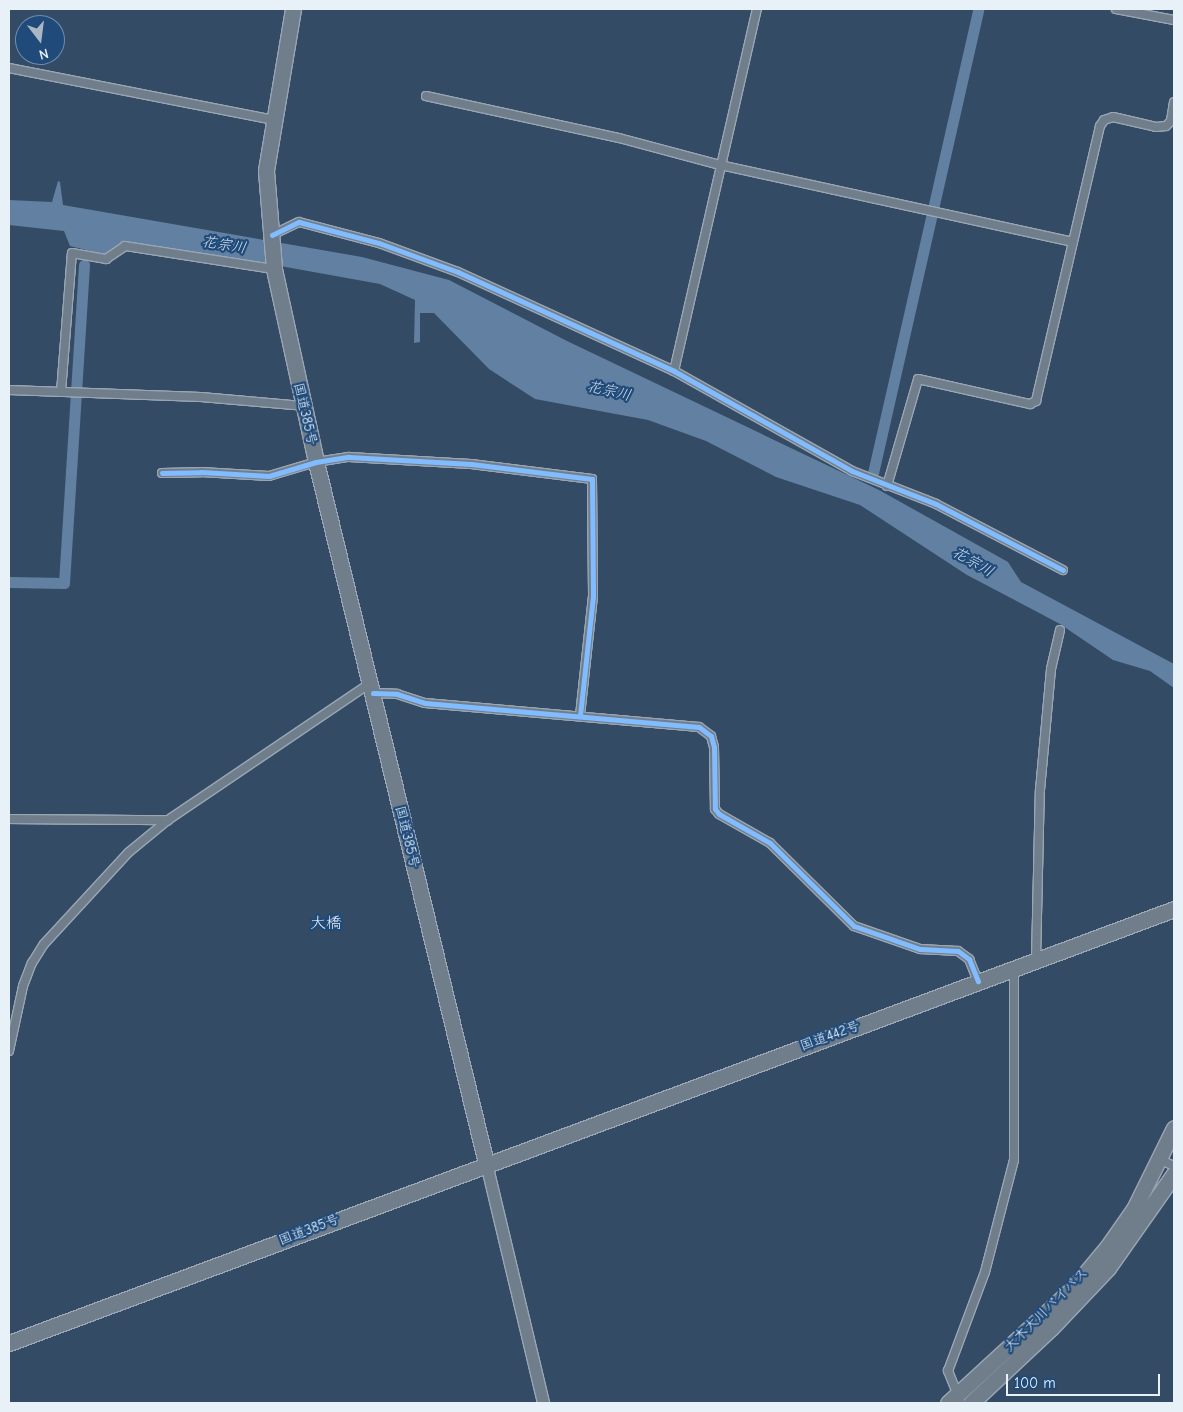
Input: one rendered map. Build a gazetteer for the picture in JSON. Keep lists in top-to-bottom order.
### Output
{
  "streets": {
    "highway": ["国道385号", "国道442号", "大木大川バイパス"]
  },
  "crossings": [
    ["国道385号", "国道442号"]
  ],
  "districts": ["大橋"],
  "water": ["花宗川"],
  "scale_bar": "100 m",
  "north": "bottom"
}
